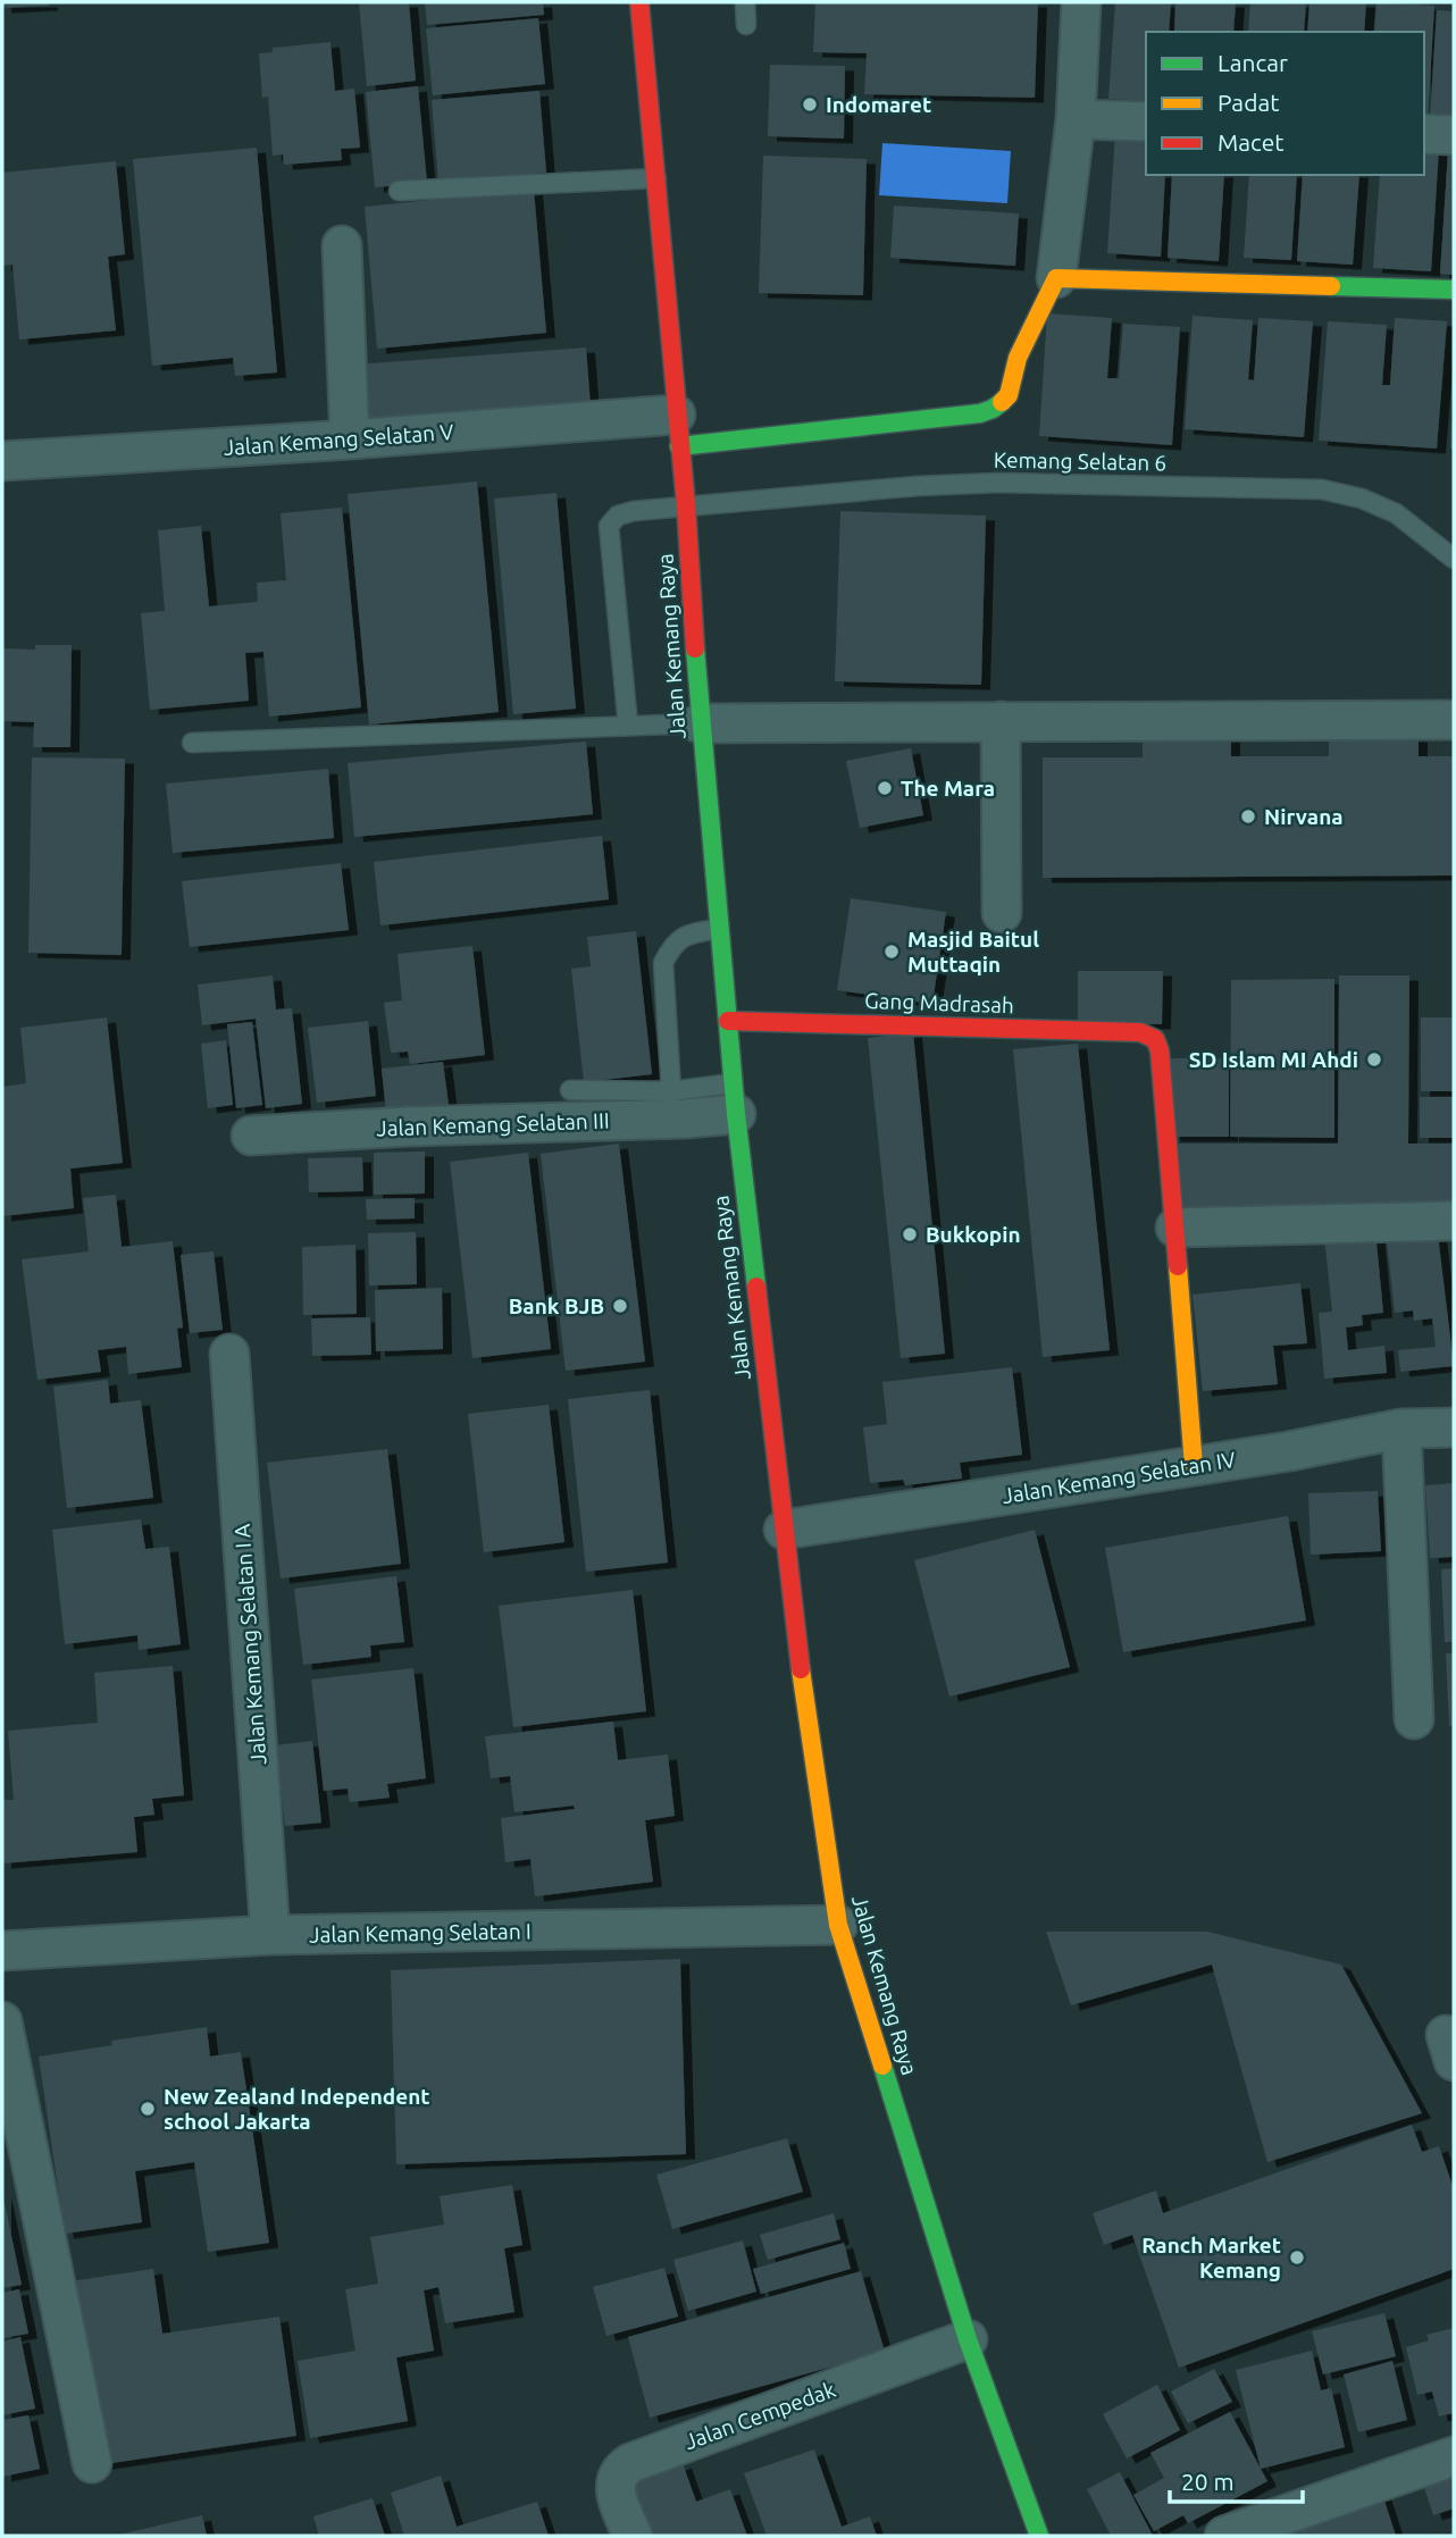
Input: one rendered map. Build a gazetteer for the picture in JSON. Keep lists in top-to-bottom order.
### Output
{
  "streets": {
    "street": [
      "Jalan Kemang Selatan V",
      "Jalan Kemang Raya",
      "Gang Madrasah",
      "Jalan Kemang Selatan III",
      "Jalan Kemang Selatan IV",
      "Jalan Kemang Selatan I A",
      "Jalan Kemang Selatan I",
      "Jalan Cempedak"
    ],
    "lane": ["Kemang Selatan 6"]
  },
  "crossings": [
    ["Jalan Kemang Selatan V", "Jalan Kemang Raya"],
    ["Kemang Selatan 6", "Jalan Kemang Raya"],
    ["Jalan Kemang Raya", "Gang Madrasah"],
    ["Jalan Kemang Raya", "Jalan Kemang Selatan III"],
    ["Jalan Kemang Raya", "Jalan Kemang Selatan IV"],
    ["Jalan Kemang Raya", "Jalan Kemang Selatan I"],
    ["Jalan Kemang Raya", "Jalan Cempedak"],
    ["Jalan Kemang Selatan I A", "Jalan Kemang Selatan I"]
  ],
  "places": [
    "Indomaret",
    "The Mara",
    "Nirvana",
    "Masjid Baitul Muttaqin",
    "SD Islam MI Ahdi",
    "Bukkopin",
    "Bank BJB",
    "New Zealand Independent school Jakarta",
    "Ranch Market Kemang"
  ],
  "legend": ["Lancar", "Padat", "Macet"],
  "scale_bar": "20 m"
}
